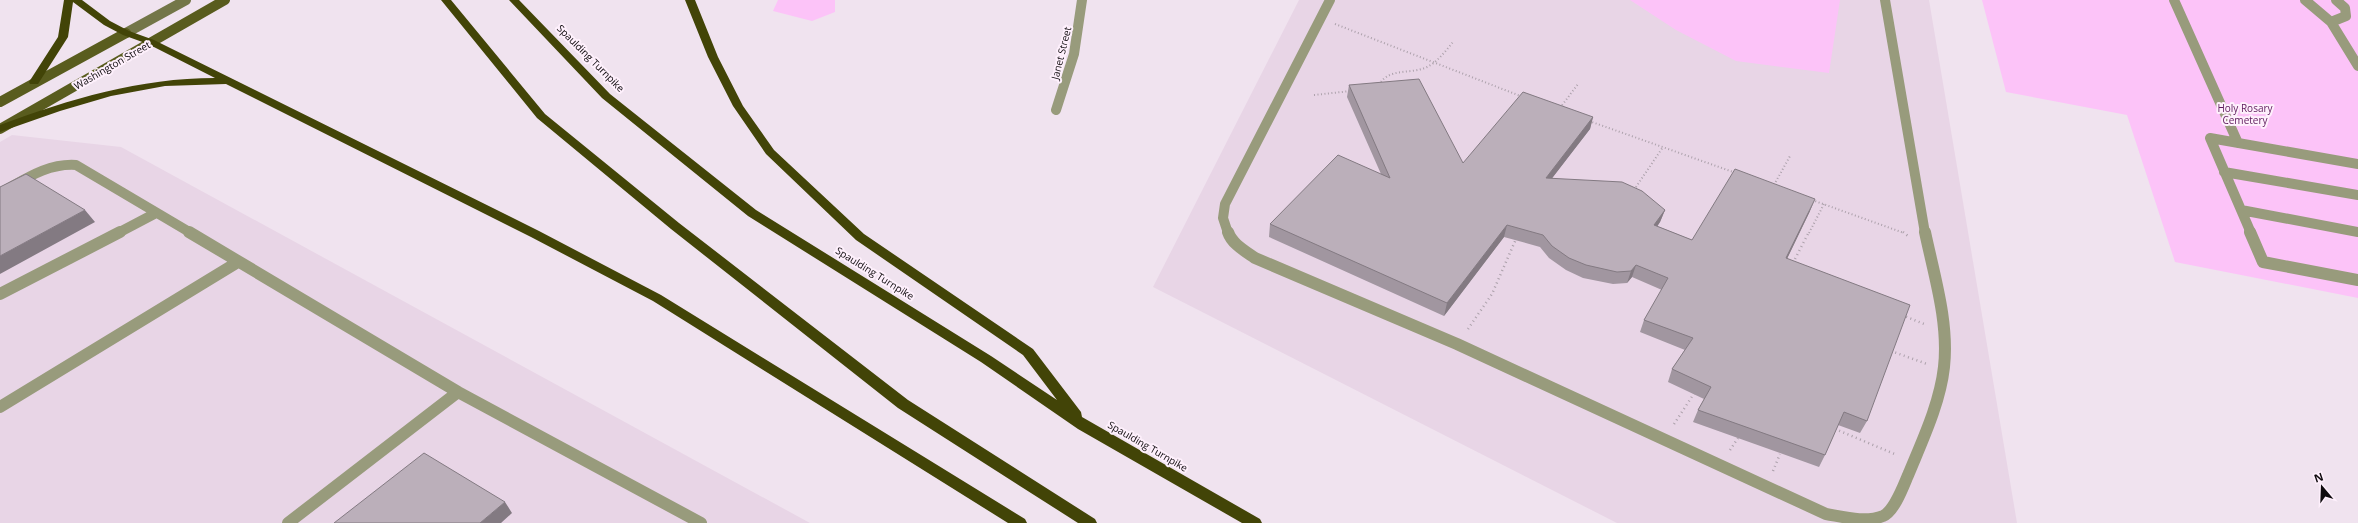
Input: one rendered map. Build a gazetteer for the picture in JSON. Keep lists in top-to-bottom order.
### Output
{
  "streets": {
    "highway": ["Spaulding Turnpike"],
    "main road": ["Washington Street"],
    "street": ["Janet Street"]
  },
  "parks": ["Holy Rosary Cemetery"],
  "north": "top"
}
